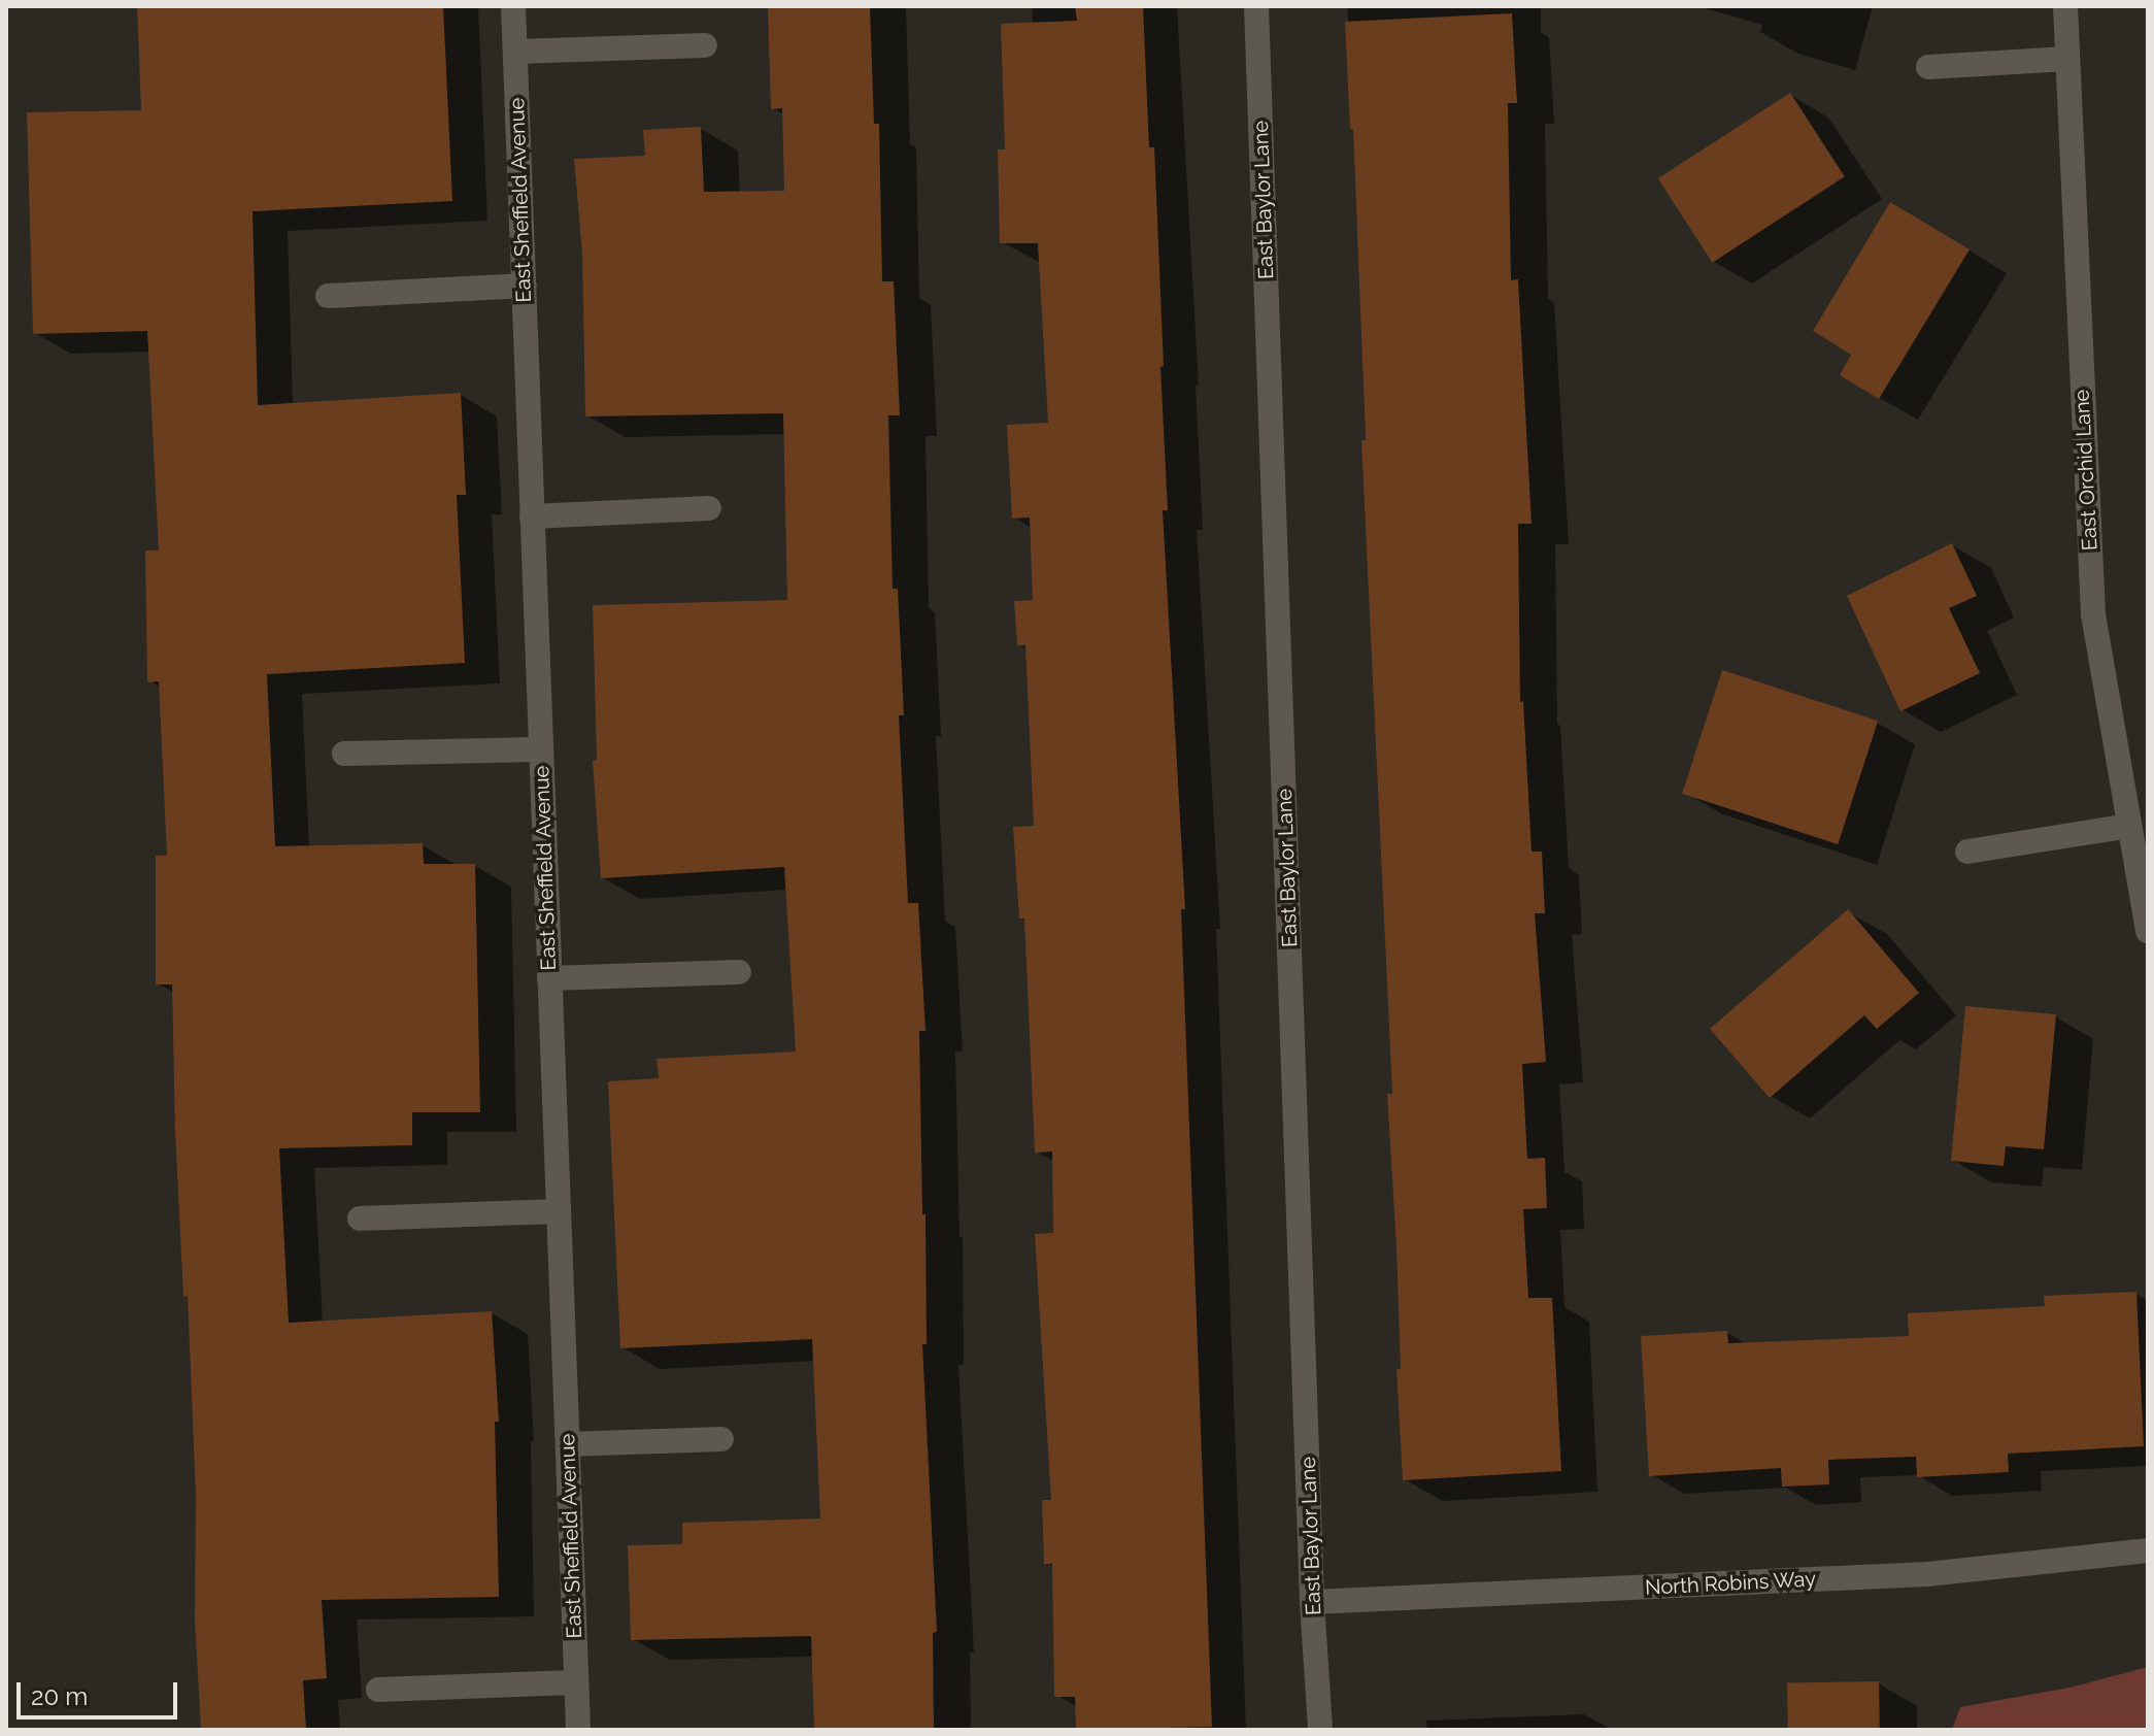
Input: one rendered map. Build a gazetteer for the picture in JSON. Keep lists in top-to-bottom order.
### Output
{
  "streets": {
    "street": [
      "East Sheffield Avenue",
      "East Baylor Lane",
      "East Orchid Lane",
      "North Robins Way"
    ]
  },
  "crossings": [
    ["East Baylor Lane", "North Robins Way"]
  ],
  "scale_bar": "20 m"
}
